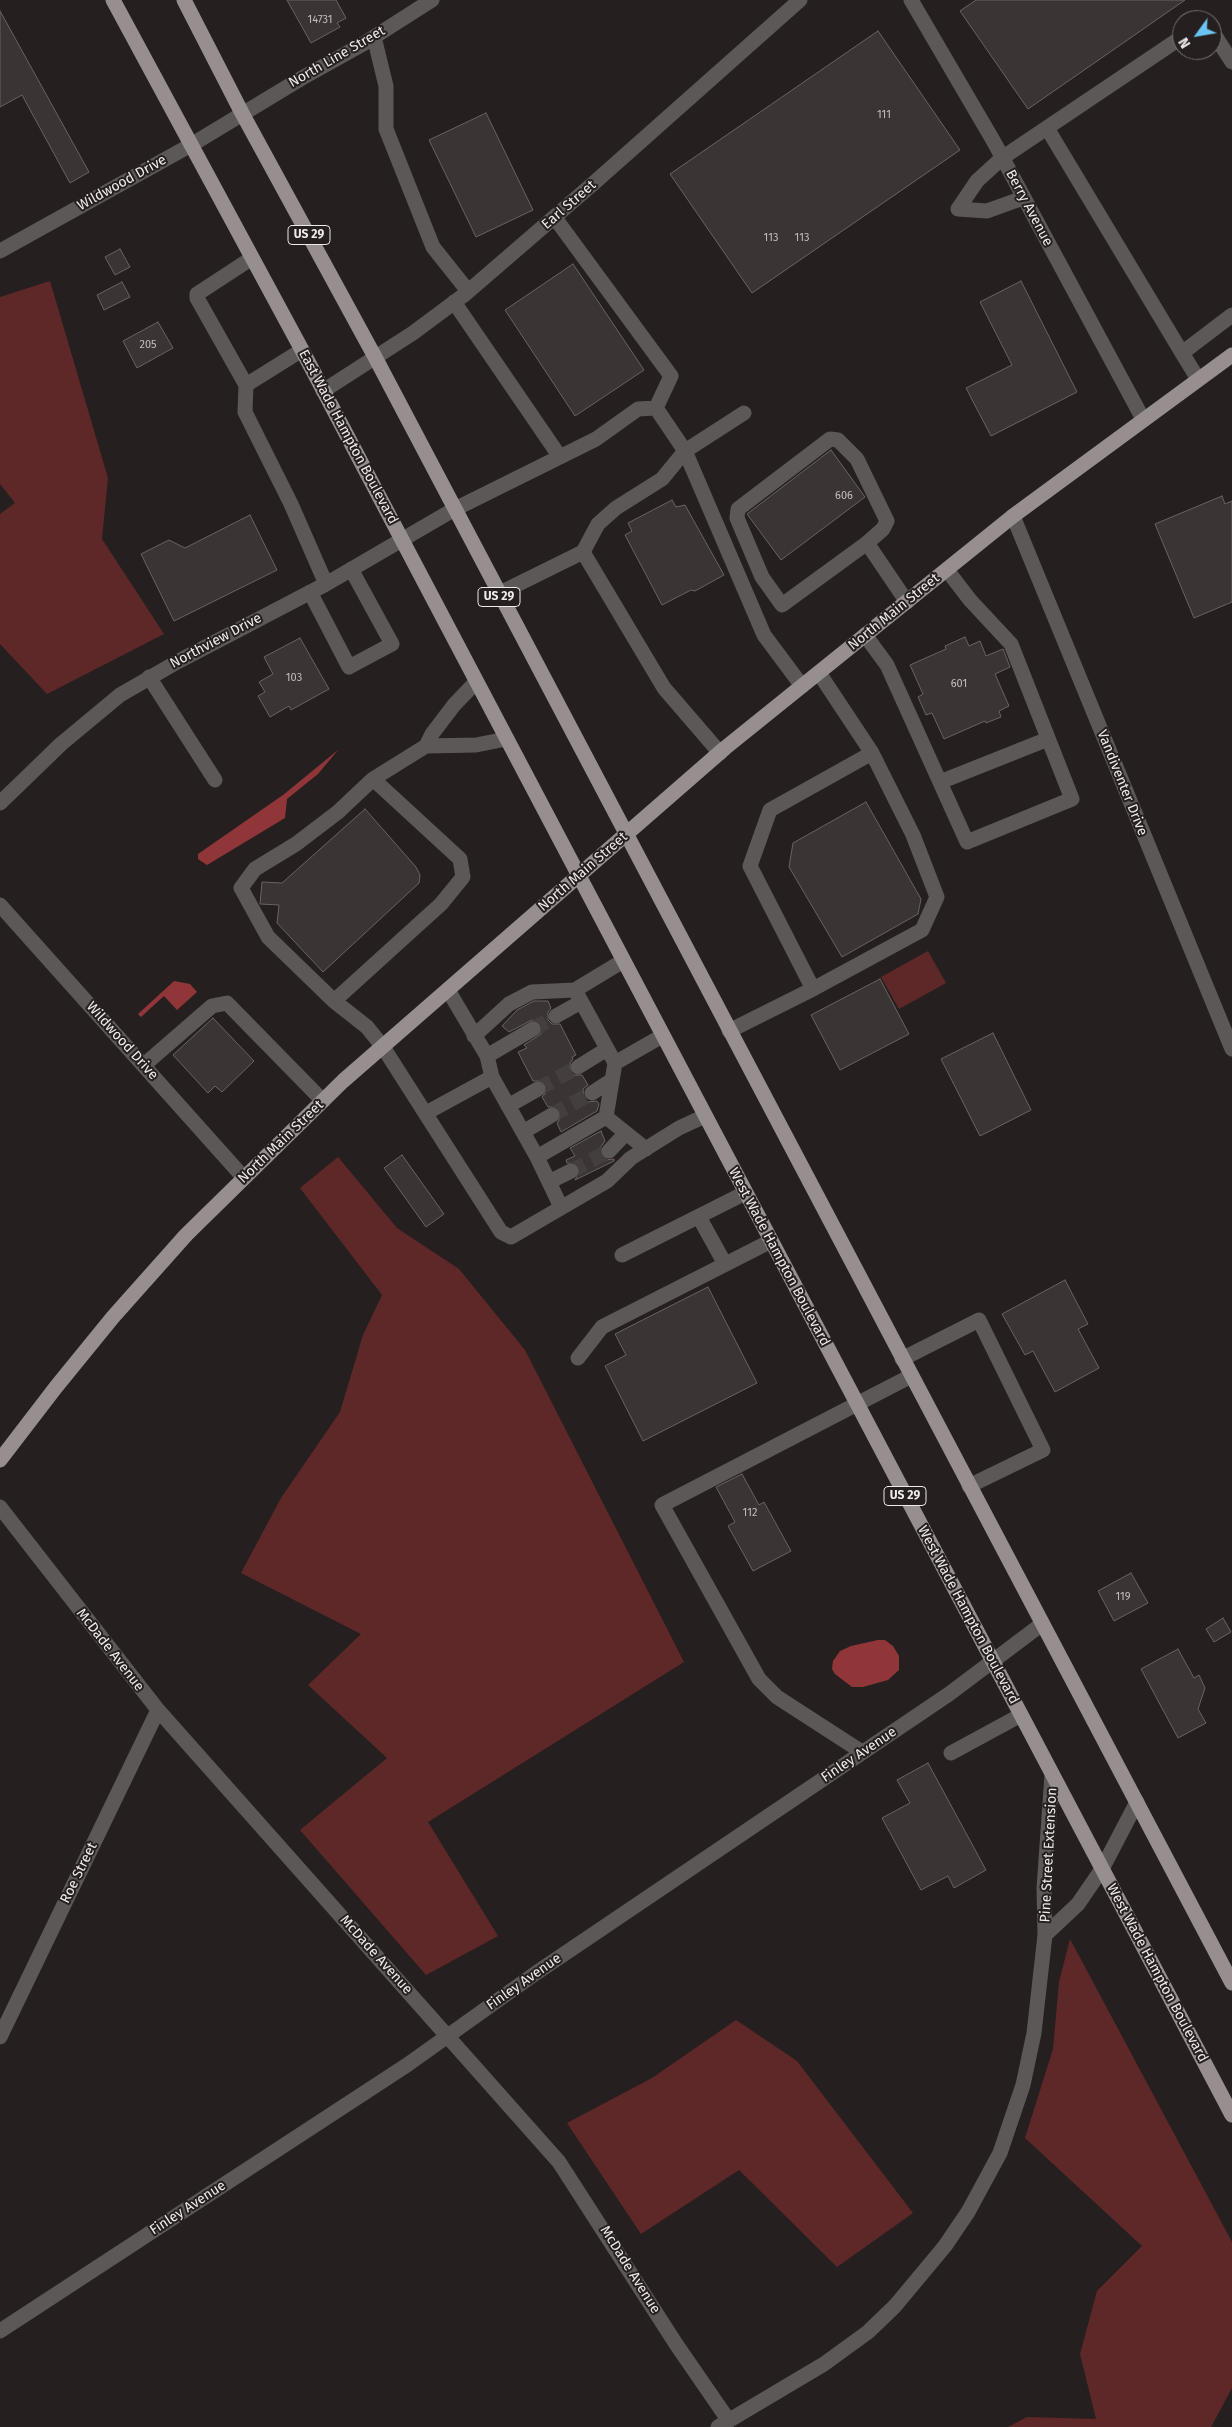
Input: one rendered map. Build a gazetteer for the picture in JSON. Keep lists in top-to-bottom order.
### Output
{
  "streets": {
    "main road": [
      "US 29",
      "East Wade Hampton Boulevard",
      "North Main Street",
      "West Wade Hampton Boulevard"
    ],
    "street": [
      "North Line Street",
      "Wildwood Drive",
      "Earl Street",
      "Berry Avenue",
      "Northview Drive",
      "Vandiventer Drive",
      "McDade Avenue",
      "Finley Avenue",
      "Pine Street Extension",
      "Roe Street"
    ]
  },
  "crossings": [
    ["North Line Street", "Wildwood Drive"],
    ["North Line Street", "US 29"],
    ["Wildwood Drive", "US 29"],
    ["Wildwood Drive", "East Wade Hampton Boulevard"],
    ["Wildwood Drive", "North Main Street"],
    ["Earl Street", "US 29"],
    ["Earl Street", "East Wade Hampton Boulevard"],
    ["Berry Avenue", "North Main Street"],
    ["US 29", "North Main Street"],
    ["US 29", "Northview Drive"],
    ["US 29", "Finley Avenue"],
    ["US 29", "Pine Street Extension"],
    ["East Wade Hampton Boulevard", "North Main Street"],
    ["East Wade Hampton Boulevard", "Northview Drive"],
    ["East Wade Hampton Boulevard", "West Wade Hampton Boulevard"],
    ["North Main Street", "Vandiventer Drive"],
    ["North Main Street", "West Wade Hampton Boulevard"],
    ["West Wade Hampton Boulevard", "Finley Avenue"],
    ["West Wade Hampton Boulevard", "Pine Street Extension"],
    ["McDade Avenue", "Finley Avenue"],
    ["McDade Avenue", "Pine Street Extension"],
    ["McDade Avenue", "Roe Street"]
  ],
  "house_numbers": [
    "14731",
    "111",
    "113",
    "113",
    "205",
    "606",
    "103",
    "601",
    "112",
    "119"
  ],
  "north": "bottom left"
}
